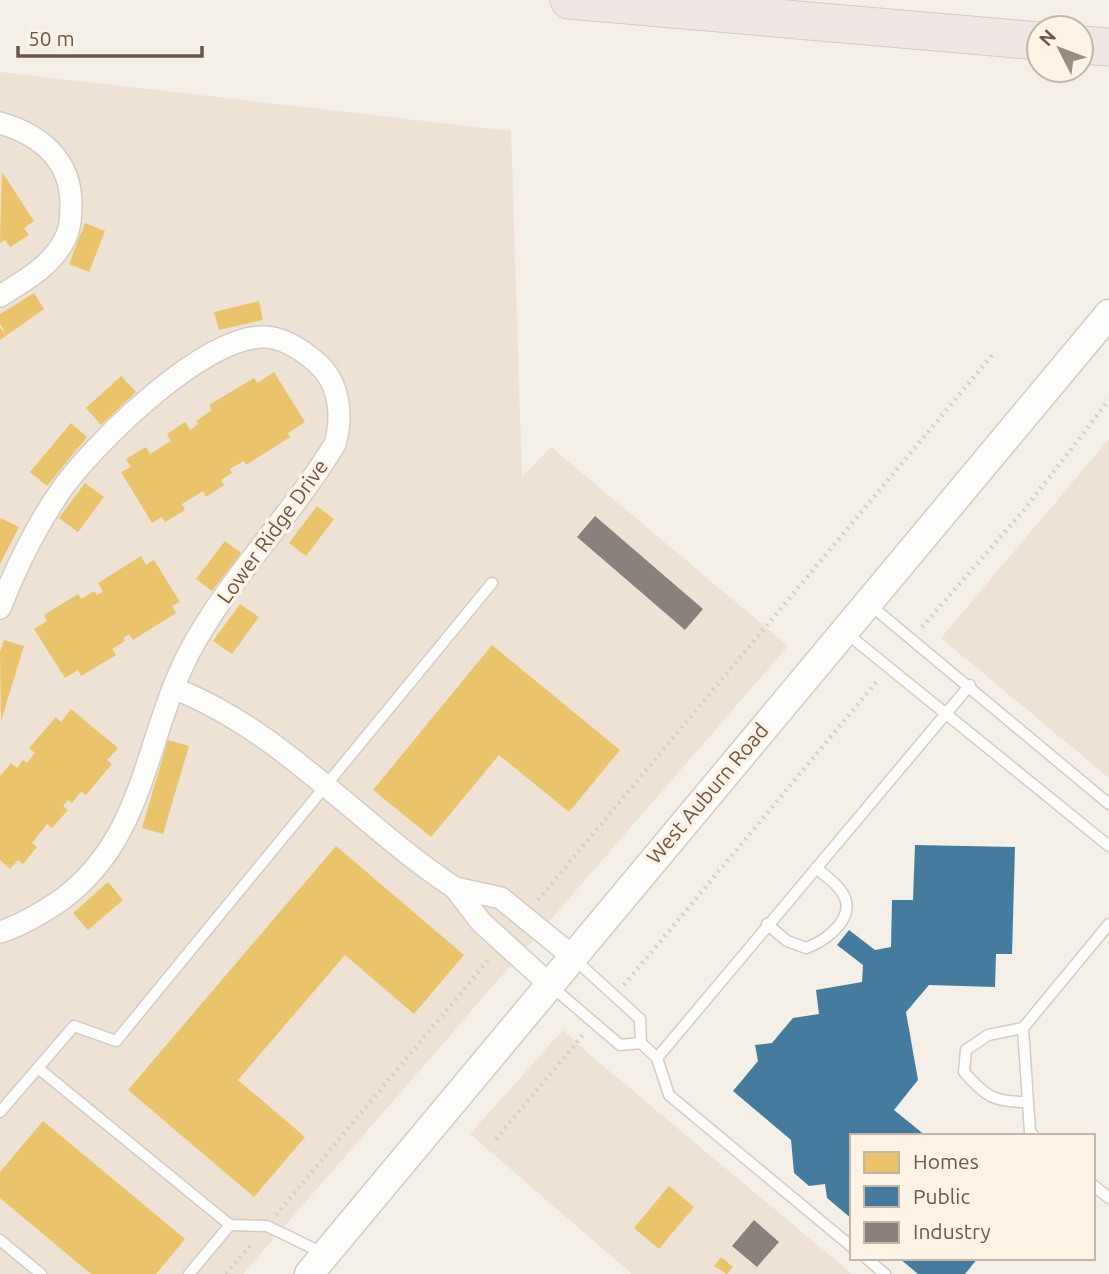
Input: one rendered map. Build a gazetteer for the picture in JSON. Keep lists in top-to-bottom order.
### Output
{
  "streets": {
    "main road": ["West Auburn Road"],
    "street": ["Lower Ridge Drive"]
  },
  "legend": ["Homes", "Public", "Industry"],
  "scale_bar": "50 m",
  "north": "top left"
}
